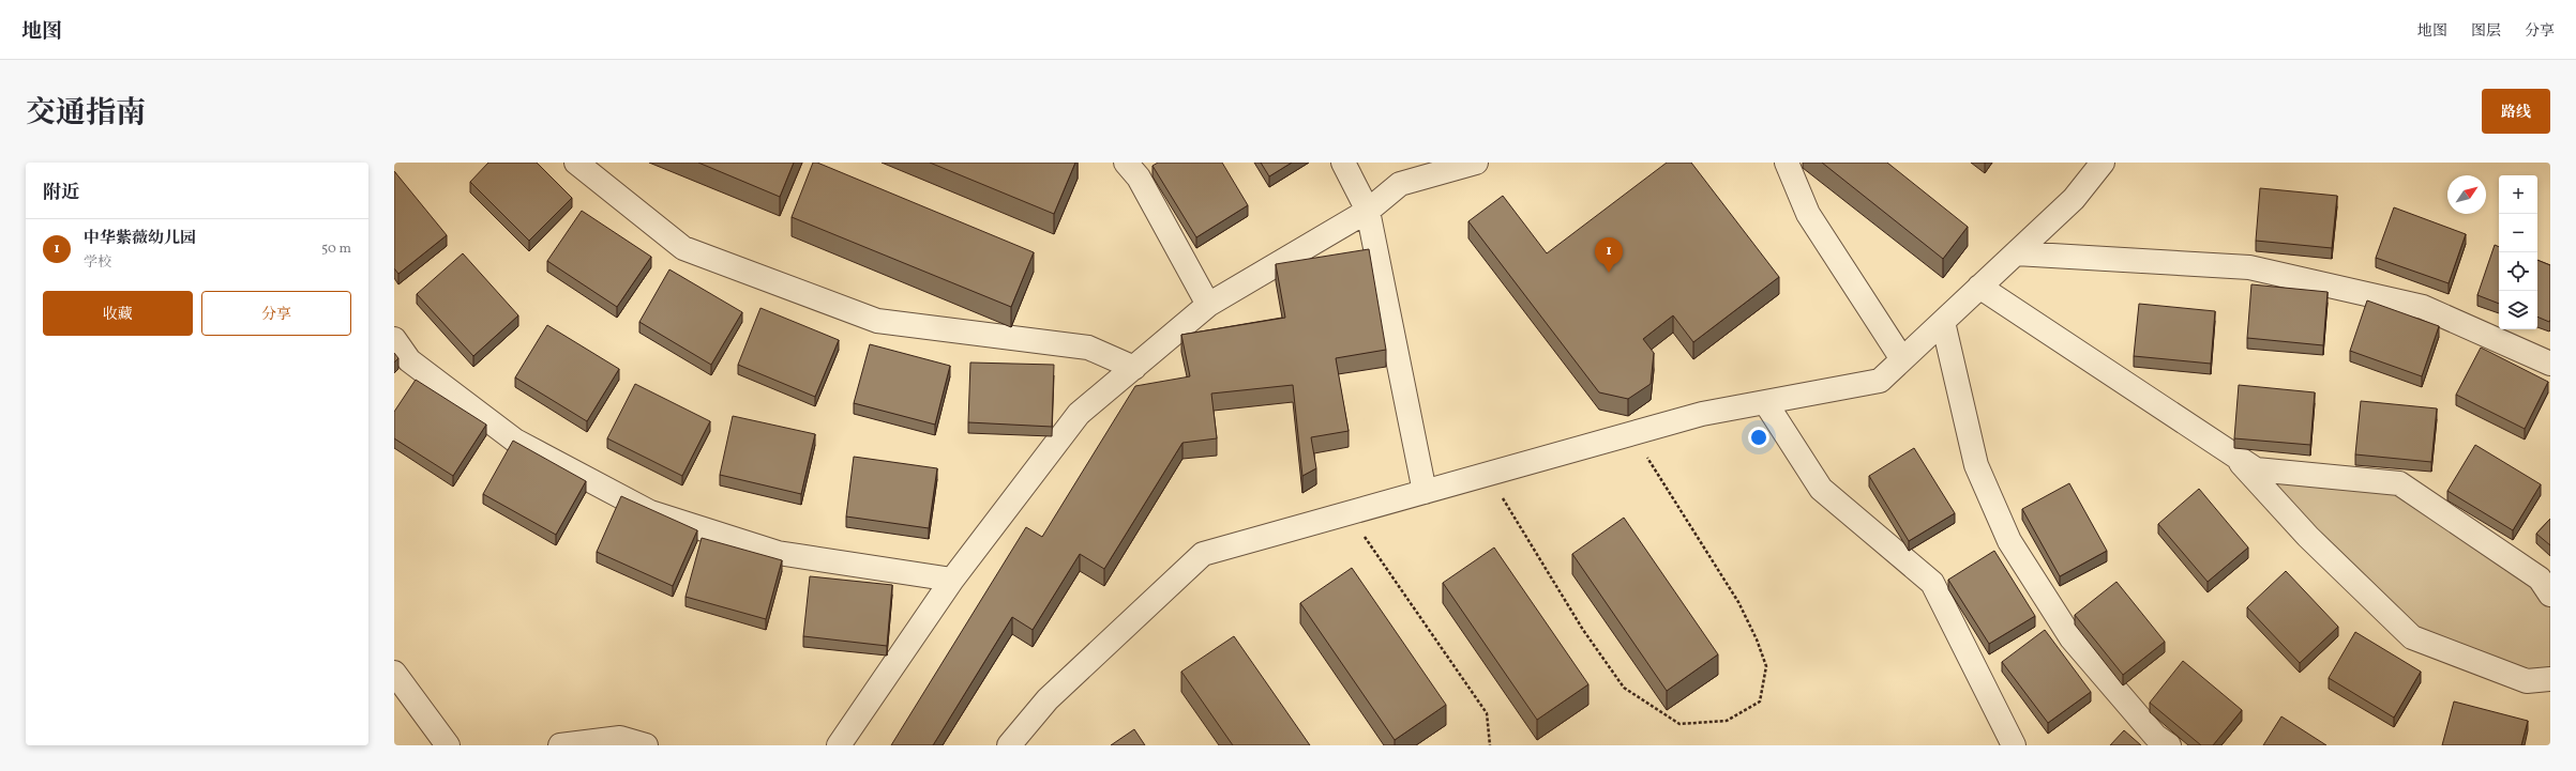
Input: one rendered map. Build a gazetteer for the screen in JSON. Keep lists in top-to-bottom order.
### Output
{
  "north": "top right",
  "page": {
    "header": "地图",
    "nav": ["地图", "图层", "分享"],
    "title": "交通指南",
    "buttons": [
      "路线",
      ["收藏", "分享"]
    ],
    "heading": "附近",
    "map_buttons": ["+", "−"],
    "list": [
      {
        "mark": "1",
        "name": "中华紫薇幼儿园",
        "note": "学校",
        "value": "50 m"
      }
    ],
    "pins": "1"
  }
}
